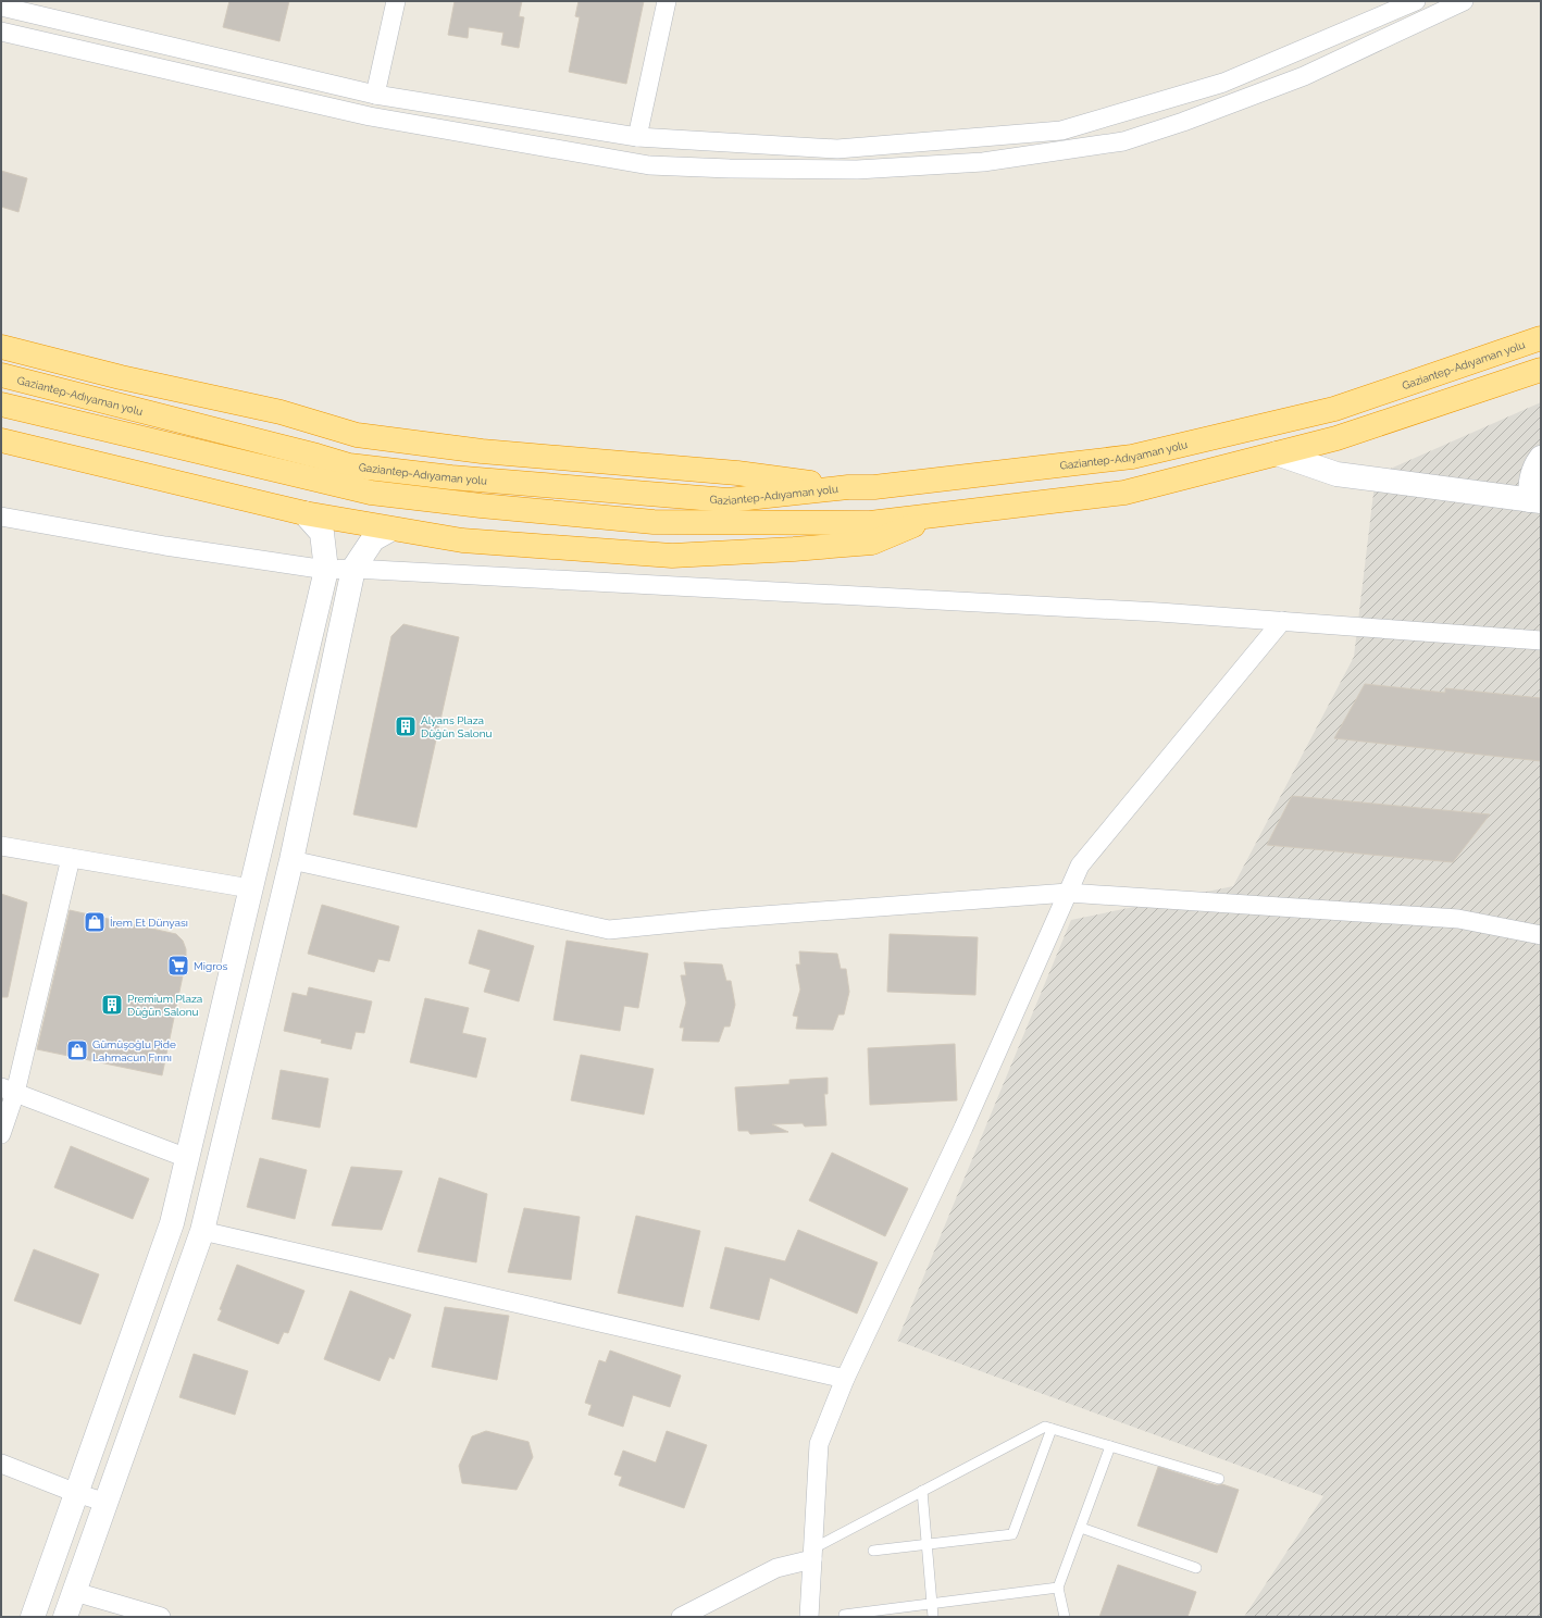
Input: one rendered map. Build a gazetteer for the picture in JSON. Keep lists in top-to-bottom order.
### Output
{
  "streets": {
    "highway": ["Gaziantep-Adıyaman yolu"]
  },
  "places": {
    "building": ["Alyans Plaza Düğün Salonu", "Premium Plaza Düğün Salonu"],
    "shop": ["İrem Et Dünyası", "Gümüşoğlu Pide Lahmacun Fırını"],
    "supermarket": ["Migros"]
  }
}
